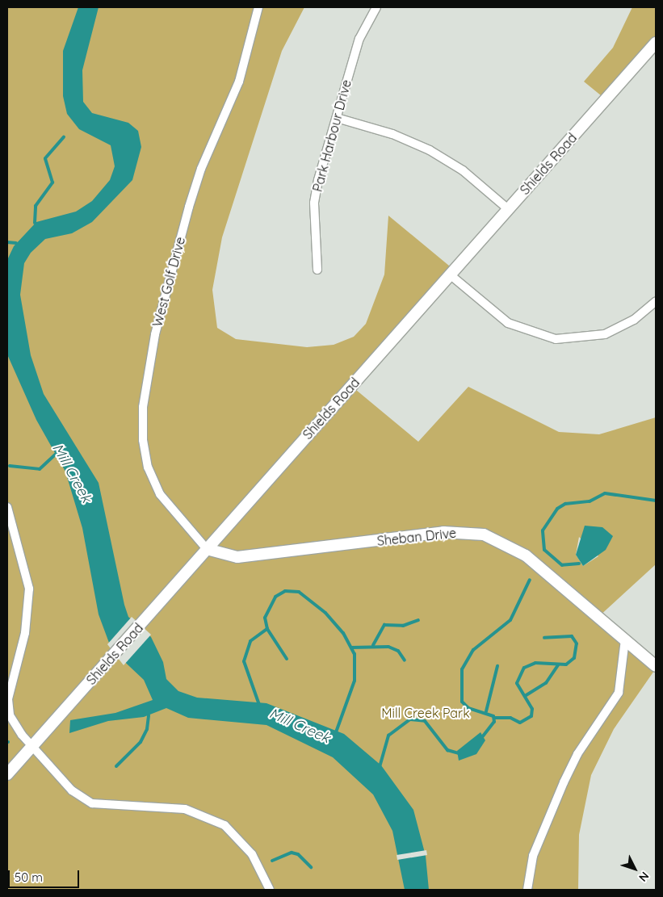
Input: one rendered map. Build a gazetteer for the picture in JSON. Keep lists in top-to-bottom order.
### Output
{
  "streets": {
    "main road": ["Shields Road", "Sheban Drive"],
    "street": ["Park Harbour Drive", "West Golf Drive"]
  },
  "crossings": [
    ["Shields Road", "West Golf Drive"],
    ["Shields Road", "Sheban Drive"],
    ["West Golf Drive", "Sheban Drive"]
  ],
  "water": ["Mill Creek"],
  "parks": ["Mill Creek Park"],
  "scale_bar": "50 m",
  "north": "bottom right"
}
